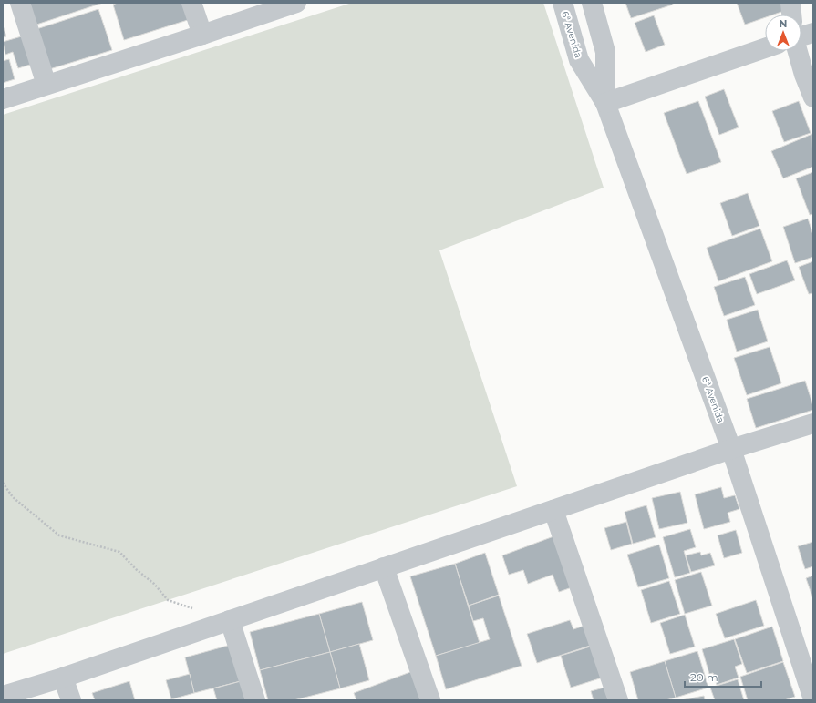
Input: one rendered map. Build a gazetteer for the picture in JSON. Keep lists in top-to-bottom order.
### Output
{
  "streets": {
    "street": ["6ª Avenida"]
  },
  "scale_bar": "20 m",
  "north": "top"
}
